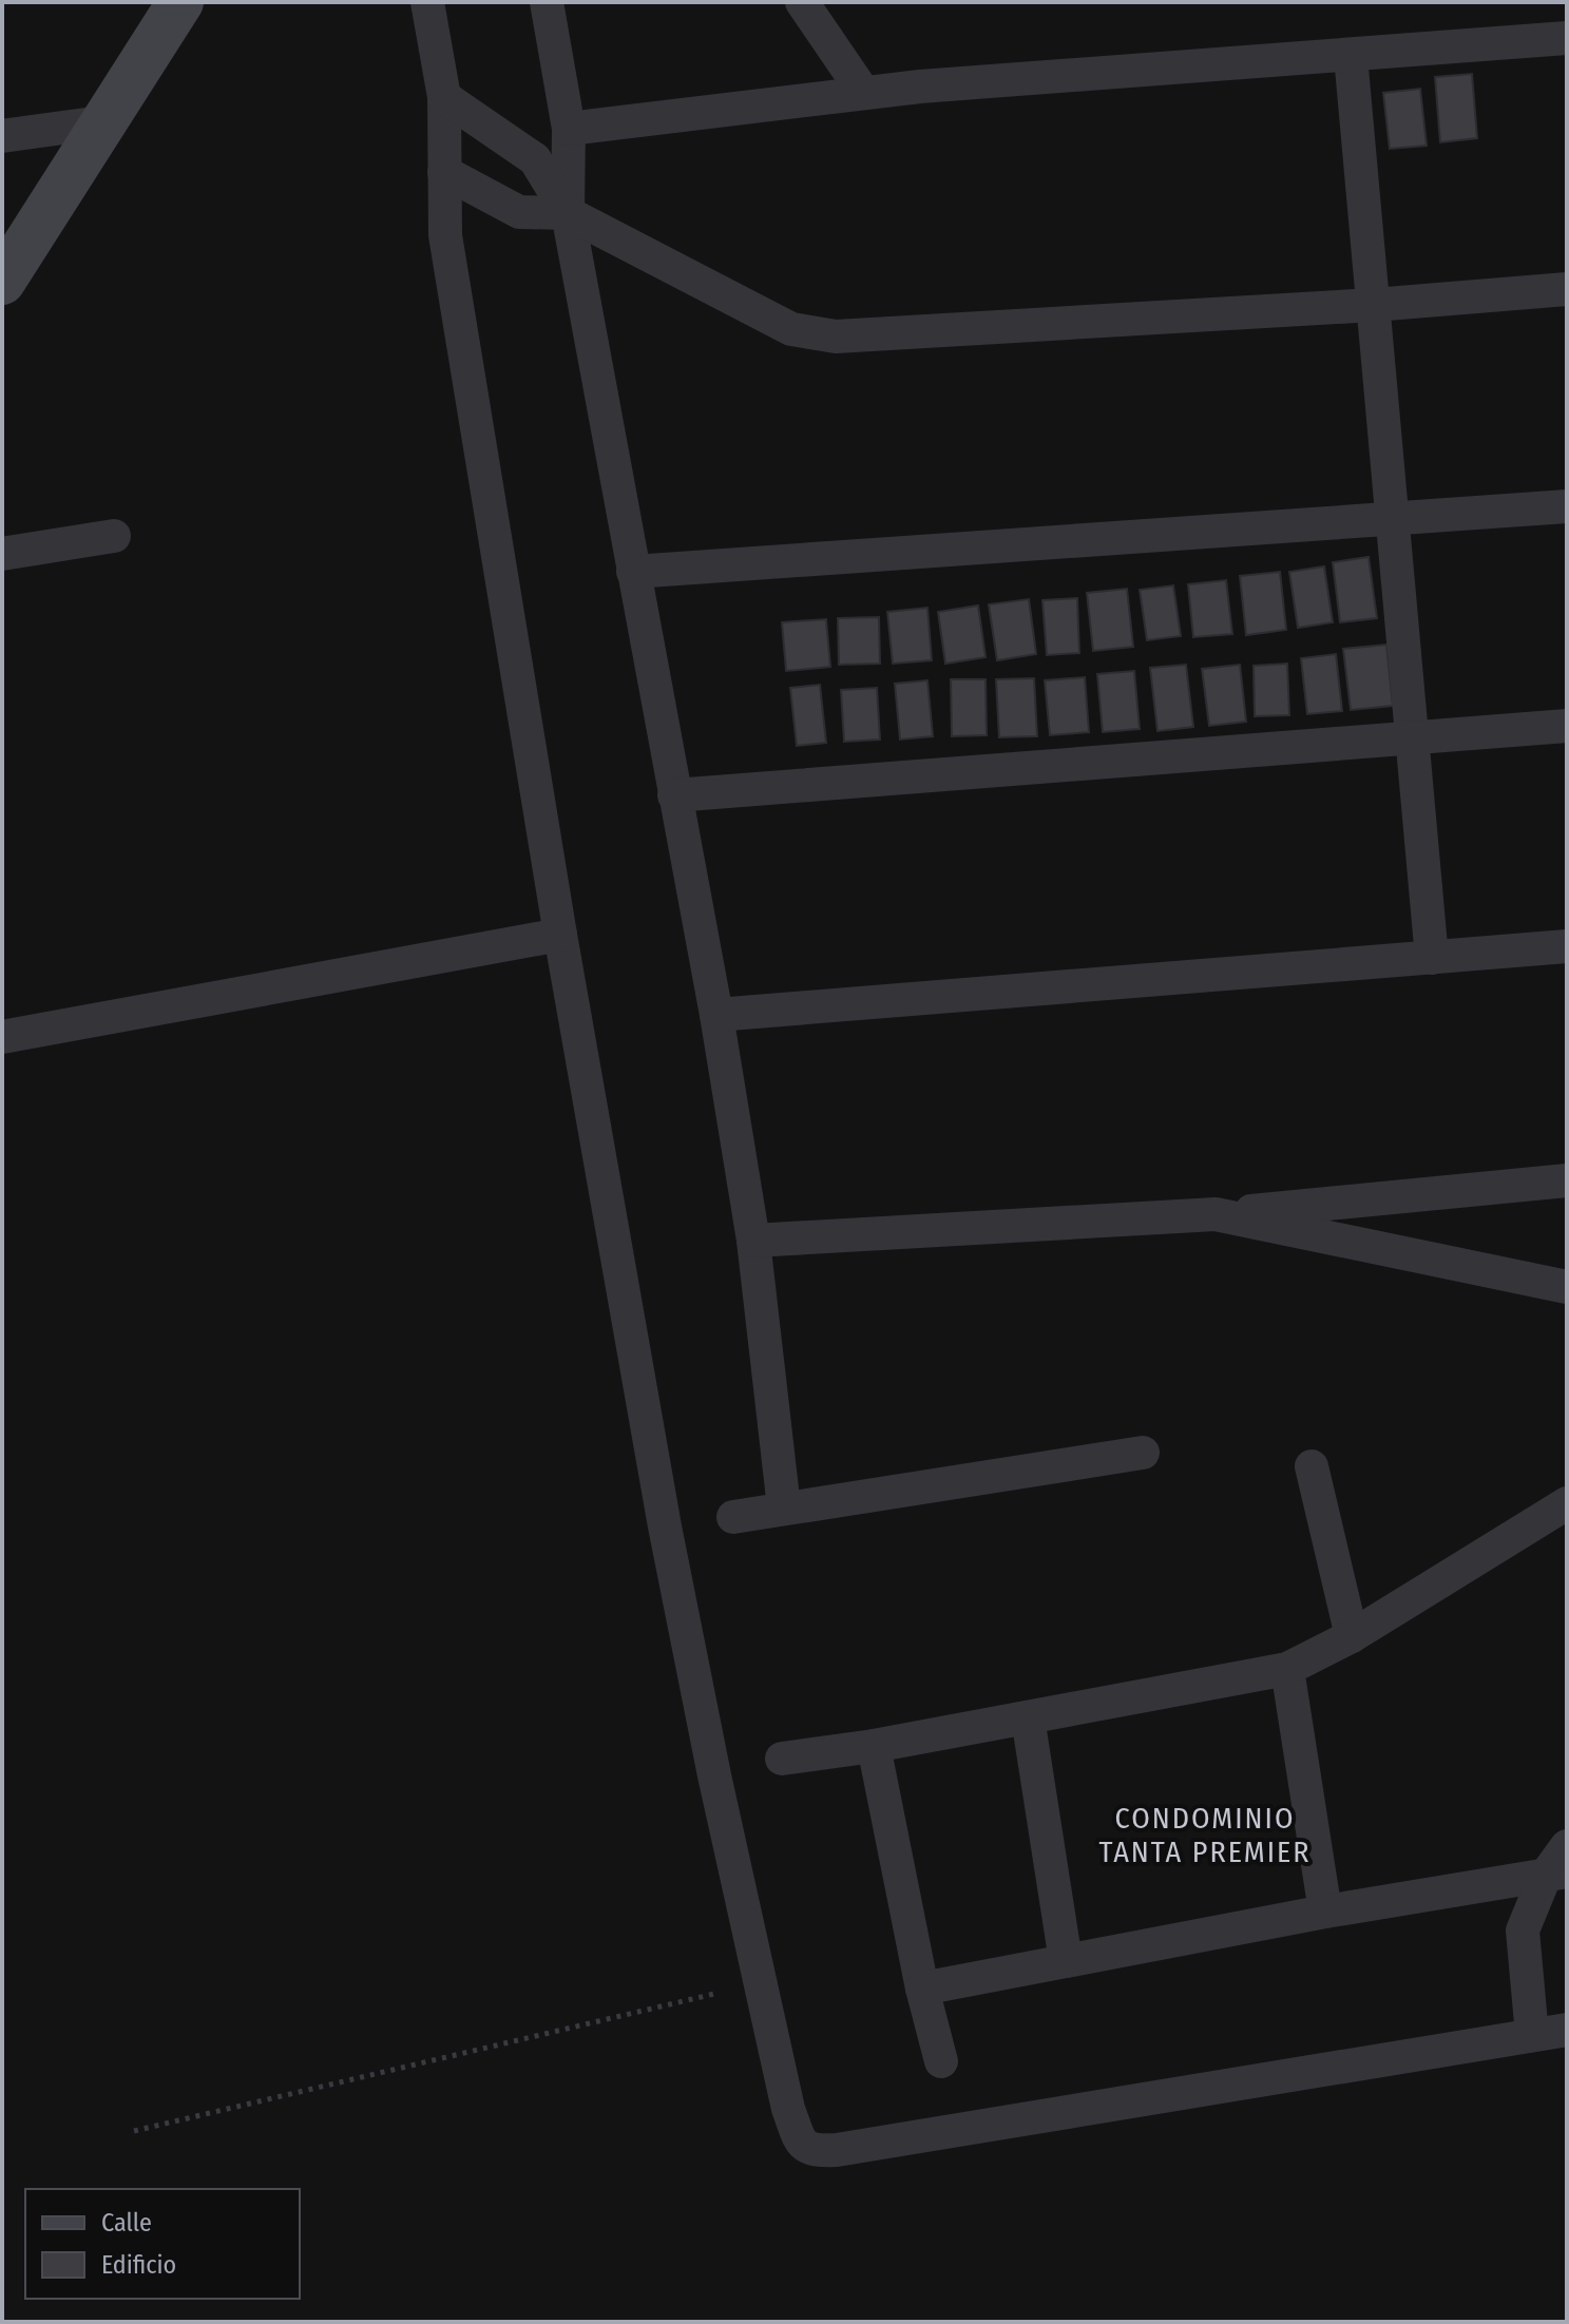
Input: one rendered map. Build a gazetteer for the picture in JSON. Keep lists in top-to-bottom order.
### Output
{
  "districts": ["CONDOMINIO TANTA PREMIER"],
  "legend": ["Calle", "Edificio"]
}
